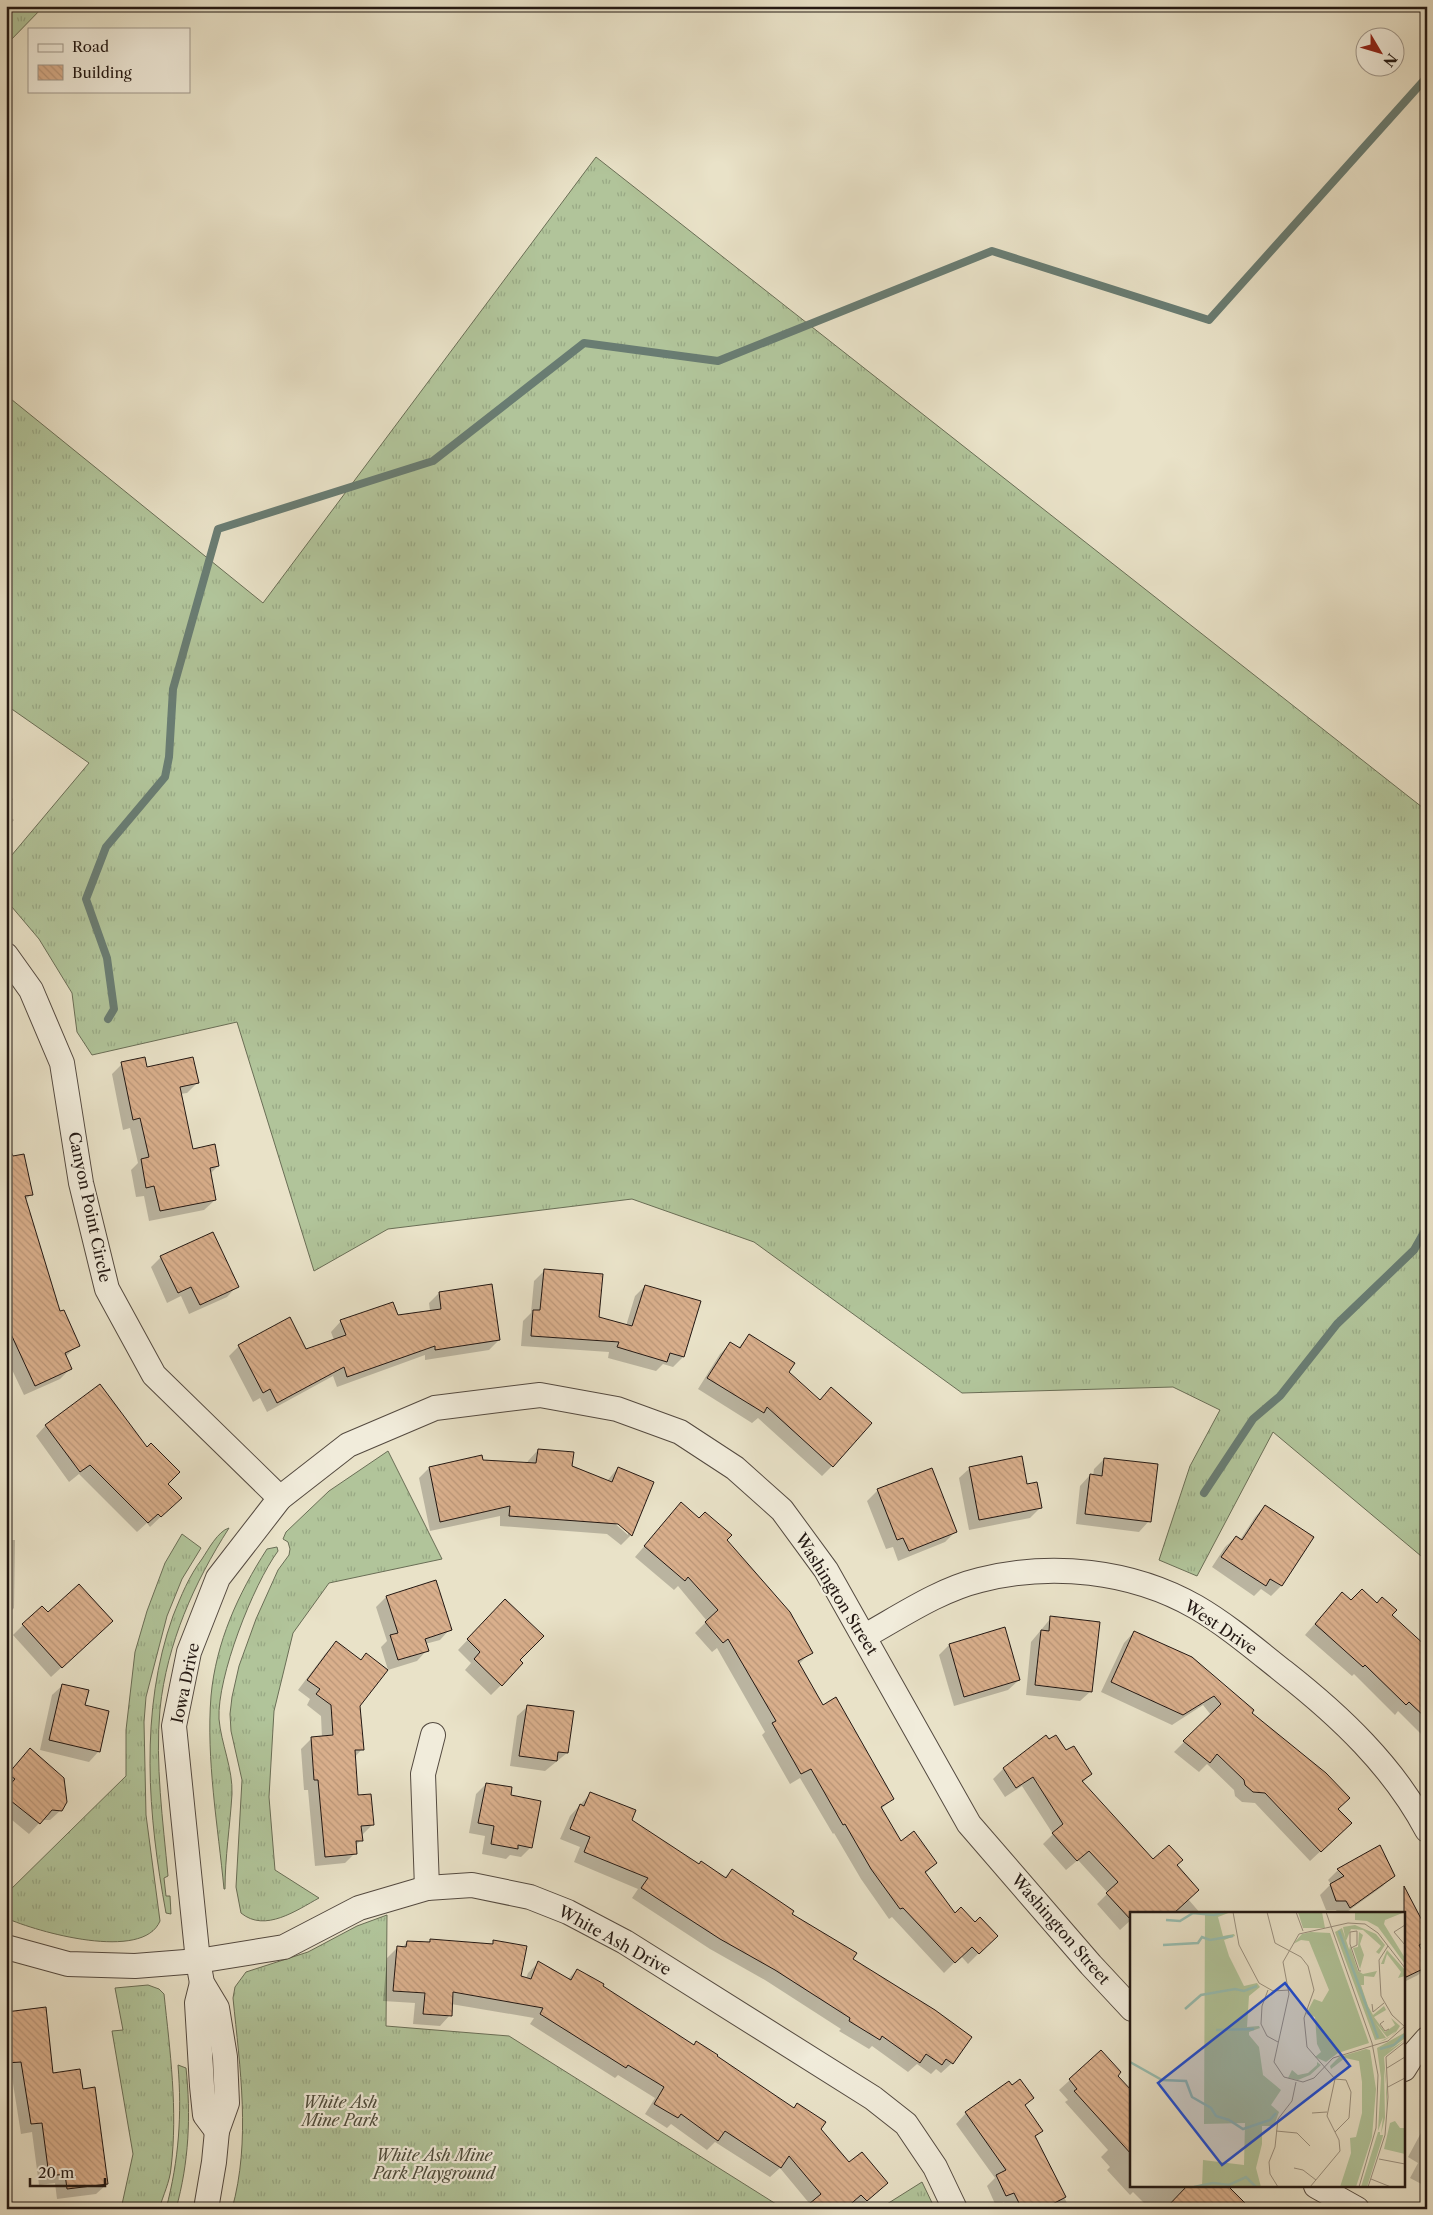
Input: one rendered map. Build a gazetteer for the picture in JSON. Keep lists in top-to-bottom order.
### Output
{
  "streets": {
    "street": [
      "Canyon Point Circle",
      "Washington Street",
      "West Drive",
      "Iowa Drive",
      "White Ash Drive"
    ]
  },
  "crossings": [
    ["Canyon Point Circle", "Washington Street"],
    ["Canyon Point Circle", "Iowa Drive"],
    ["Washington Street", "West Drive"],
    ["Washington Street", "Iowa Drive"],
    ["Iowa Drive", "White Ash Drive"]
  ],
  "parks": ["White Ash Mine Park", "White Ash Mine Park Playground"],
  "legend": ["Road", "Building"],
  "scale_bar": "20 m",
  "north": "bottom right"
}
